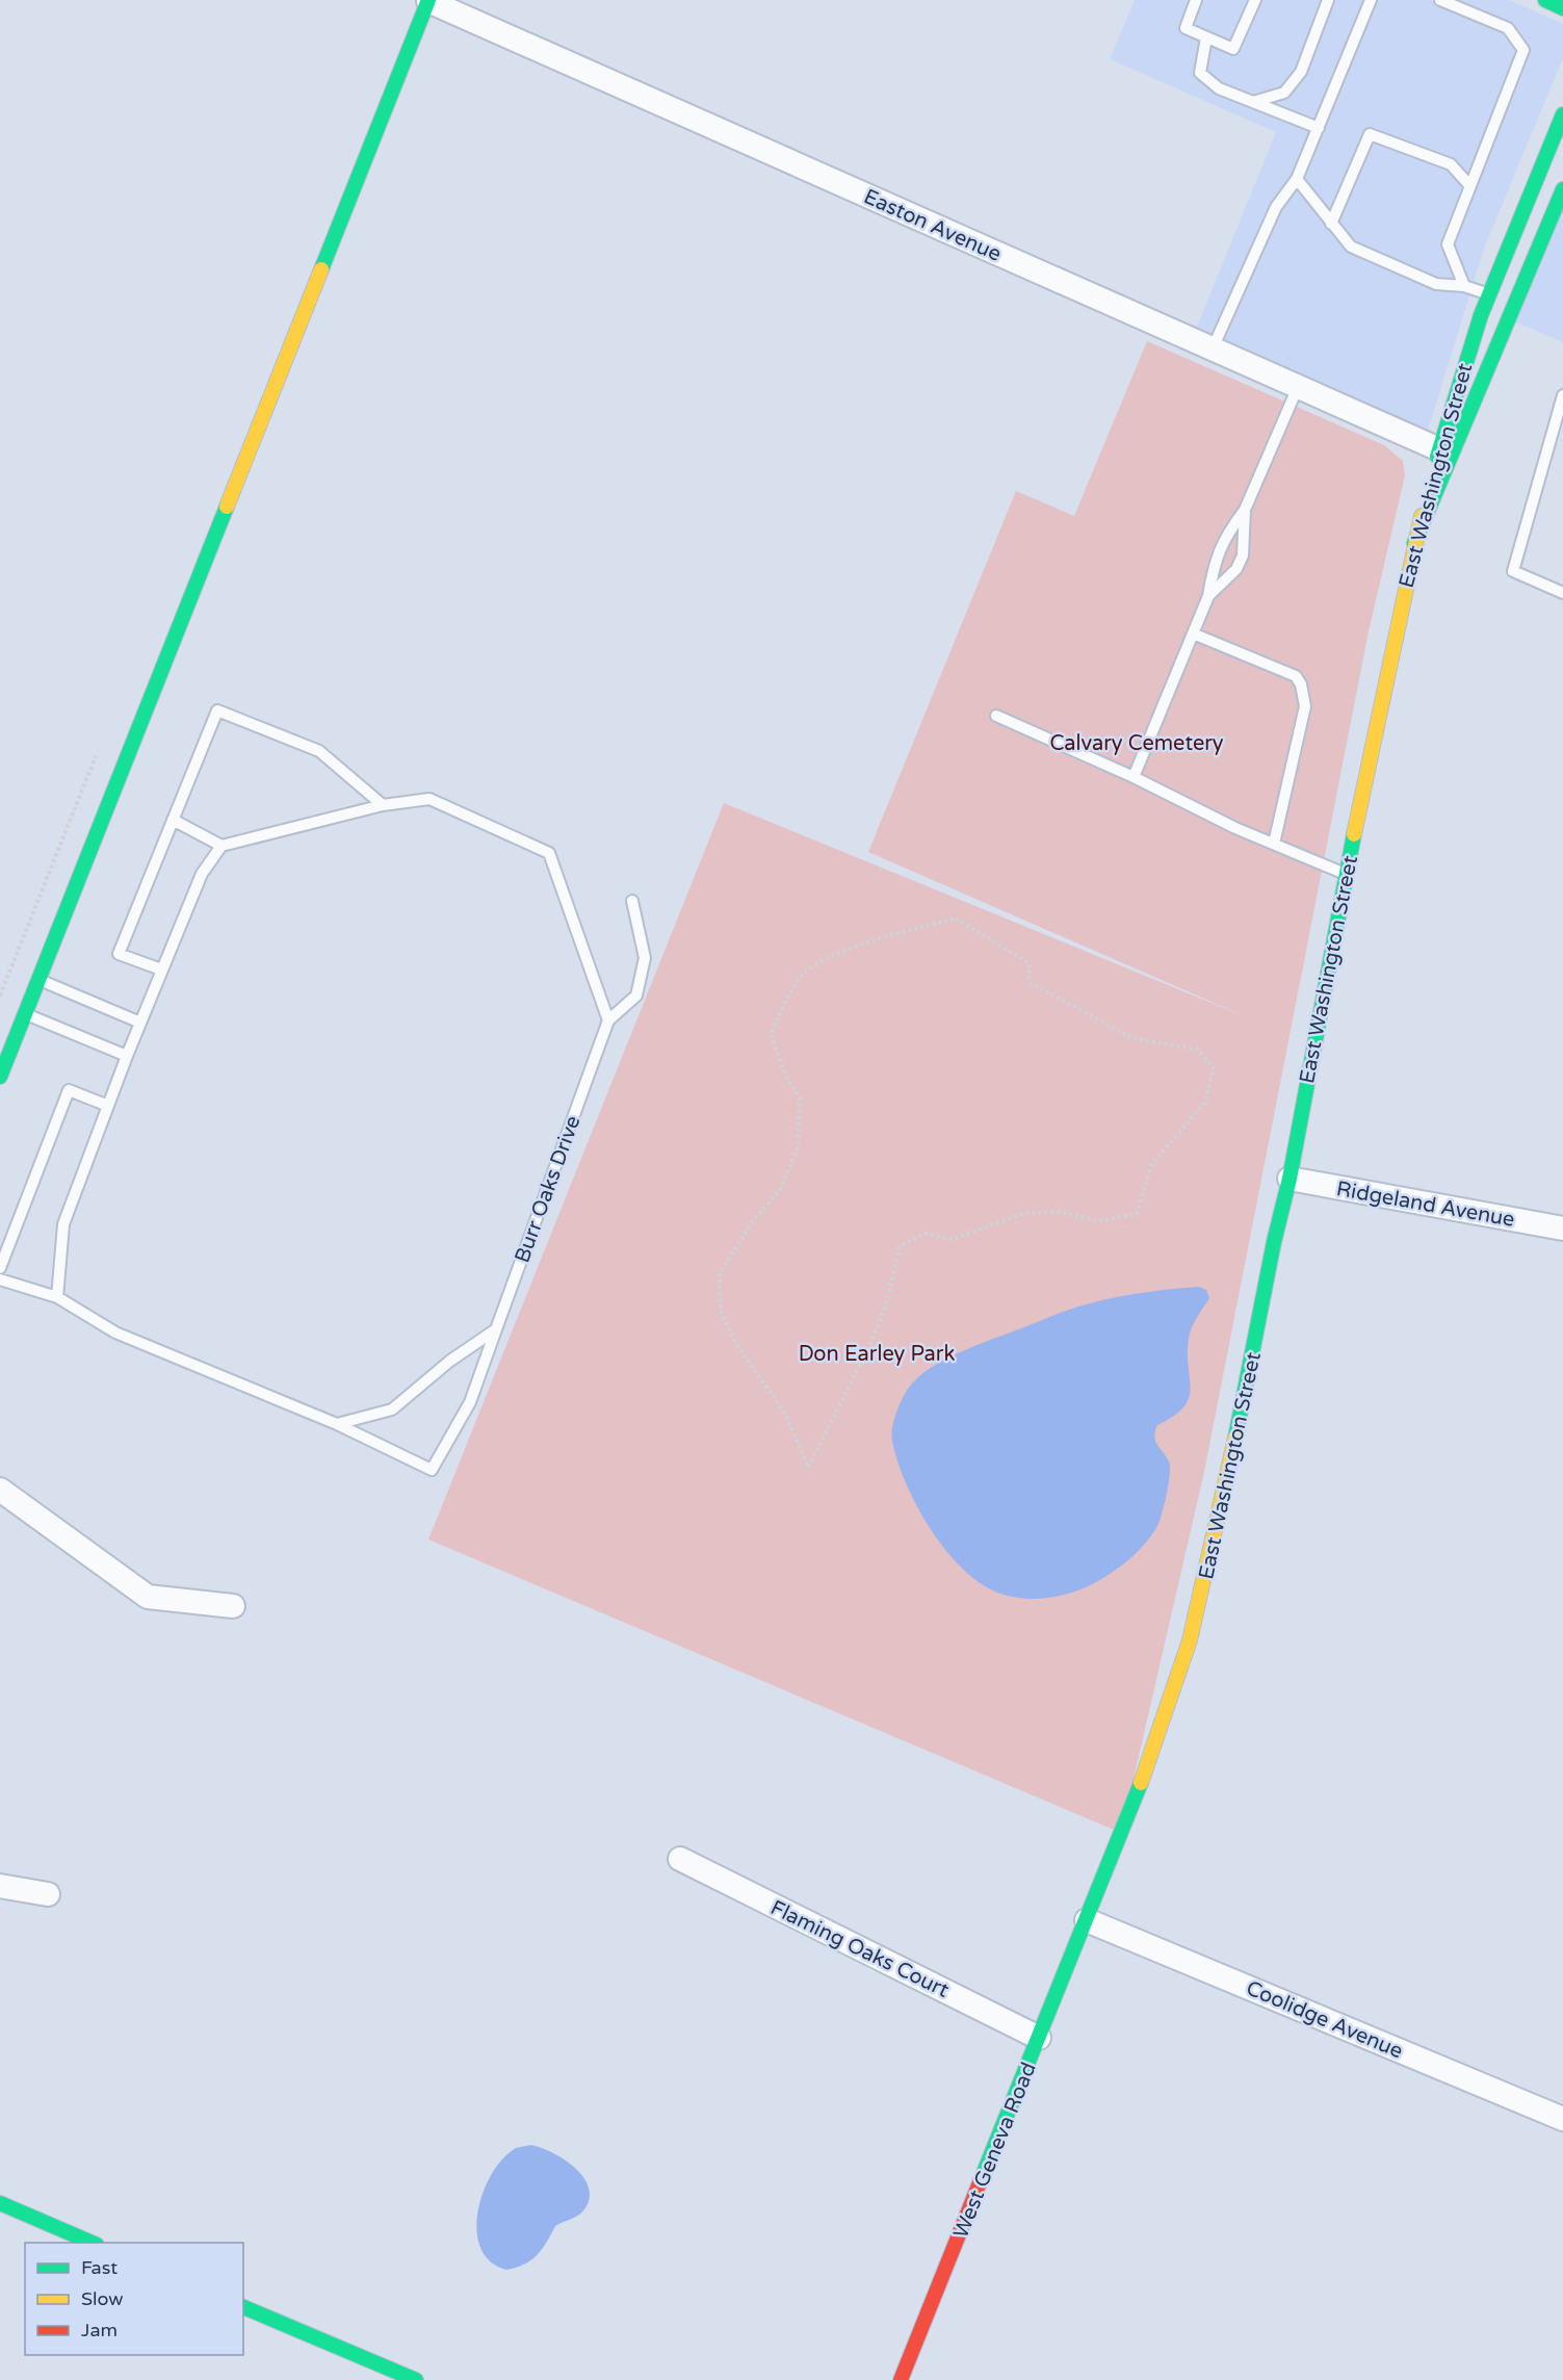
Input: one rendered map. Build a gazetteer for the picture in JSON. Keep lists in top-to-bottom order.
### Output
{
  "streets": {
    "main road": ["East Washington Street", "West Geneva Road"],
    "street": [
      "Easton Avenue",
      "Ridgeland Avenue",
      "Flaming Oaks Court",
      "Coolidge Avenue"
    ],
    "lane": ["Burr Oaks Drive"]
  },
  "crossings": [
    ["Easton Avenue", "East Washington Street"],
    ["East Washington Street", "Ridgeland Avenue"],
    ["East Washington Street", "Coolidge Avenue"],
    ["East Washington Street", "West Geneva Road"],
    ["Flaming Oaks Court", "West Geneva Road"],
    ["Coolidge Avenue", "West Geneva Road"]
  ],
  "parks": ["Calvary Cemetery", "Don Earley Park"],
  "legend": ["Fast", "Slow", "Jam"]
}
